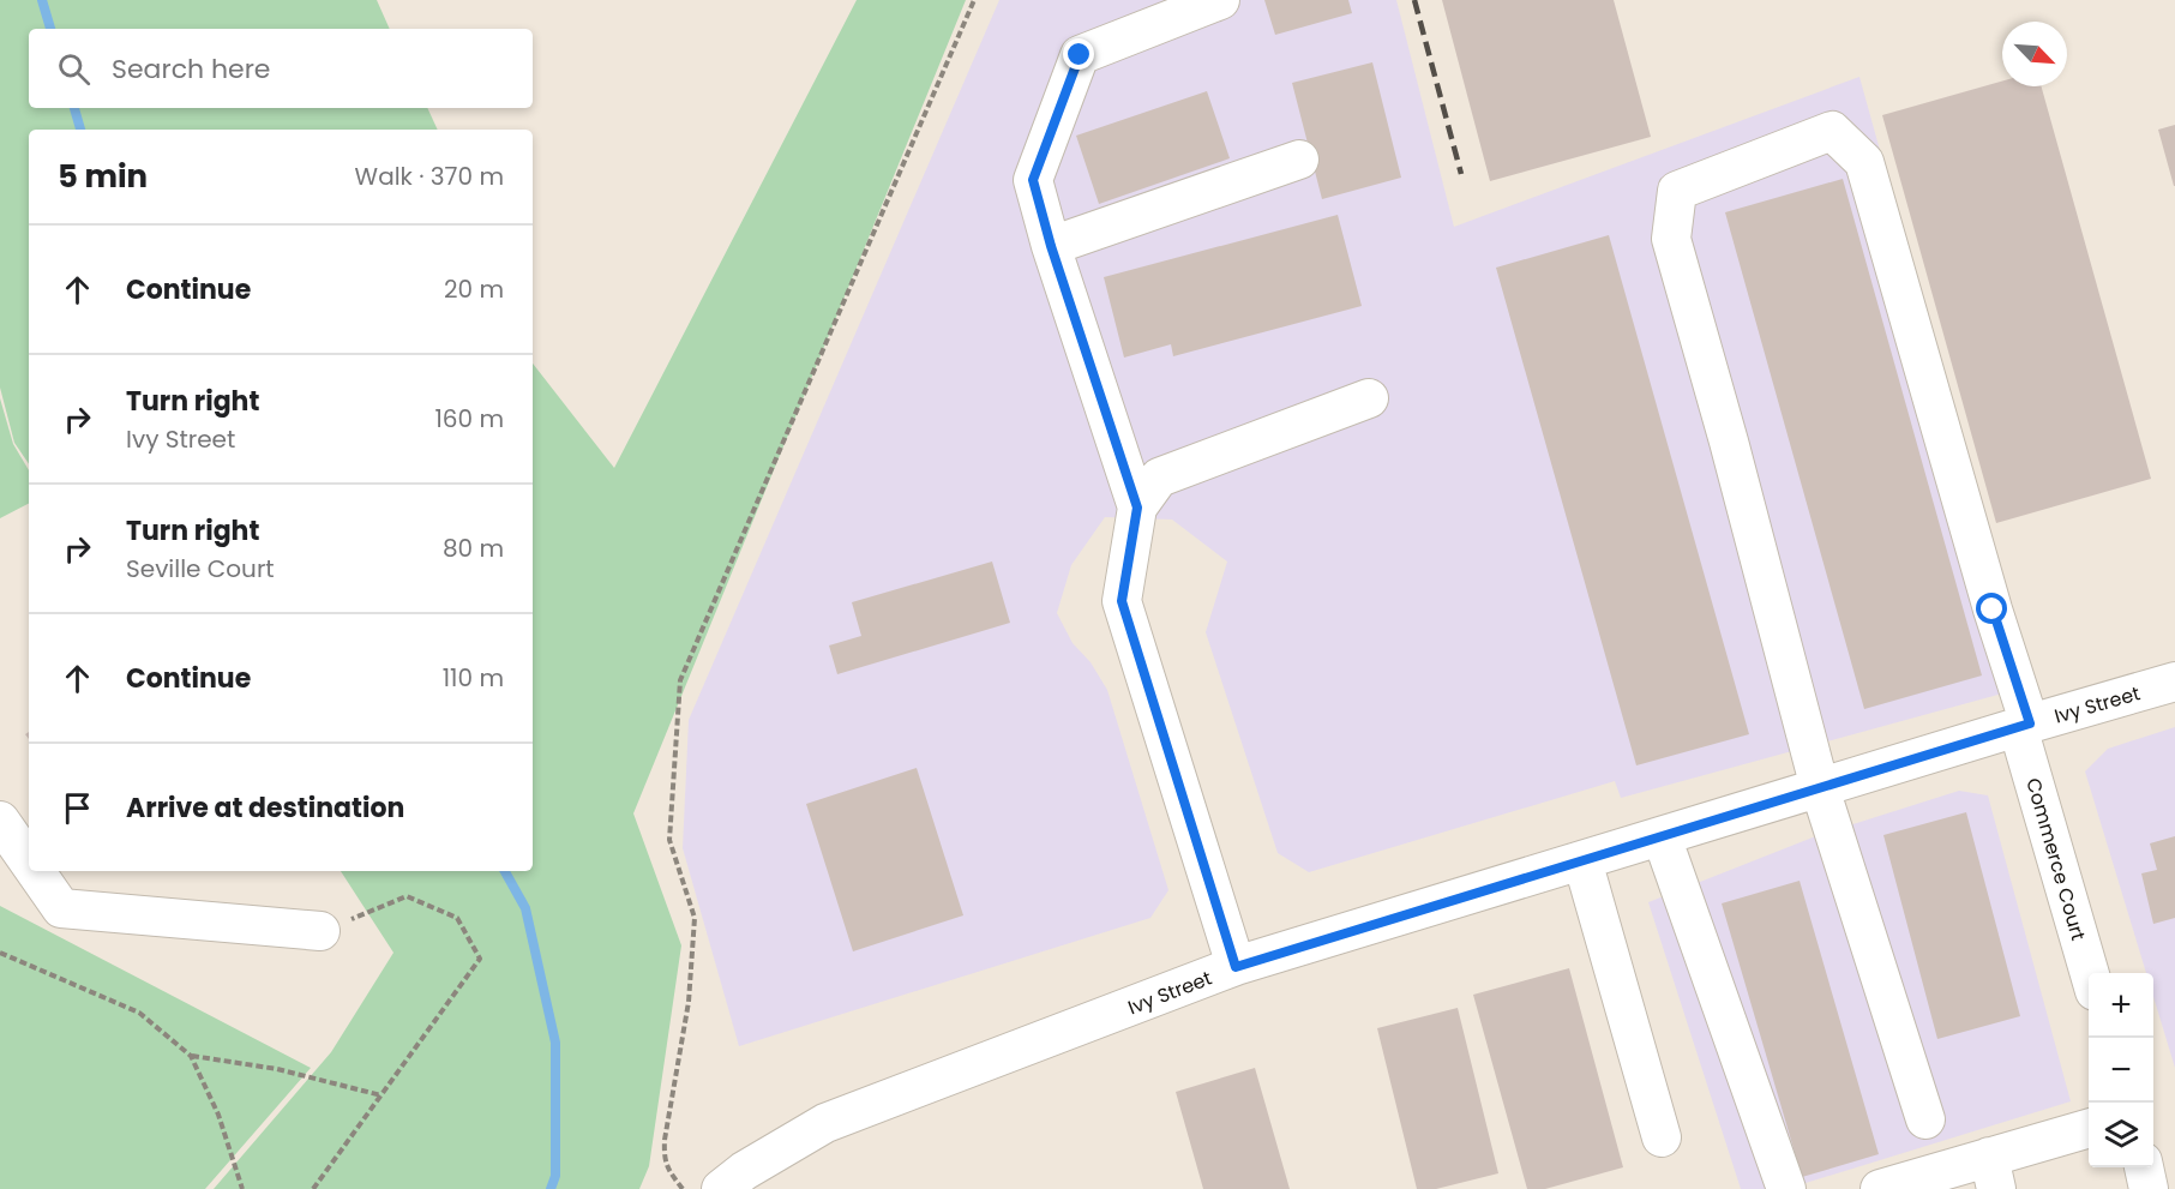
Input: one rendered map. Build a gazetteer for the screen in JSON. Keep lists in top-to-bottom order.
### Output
{
  "streets": {
    "street": ["Ivy Street", "Commerce Court"]
  },
  "crossings": [
    ["Ivy Street", "Commerce Court"]
  ],
  "north": "bottom right",
  "page": {
    "search": "Search here",
    "heading": ["5 min", "Walk · 370 m"],
    "list": [
      ["Continue", "20 m"],
      ["Turn right", "Ivy Street", "160 m"],
      ["Turn right", "Seville Court", "80 m"],
      ["Continue", "110 m"],
      "Arrive at destination"
    ],
    "map_buttons": ["+", "−"]
  }
}
